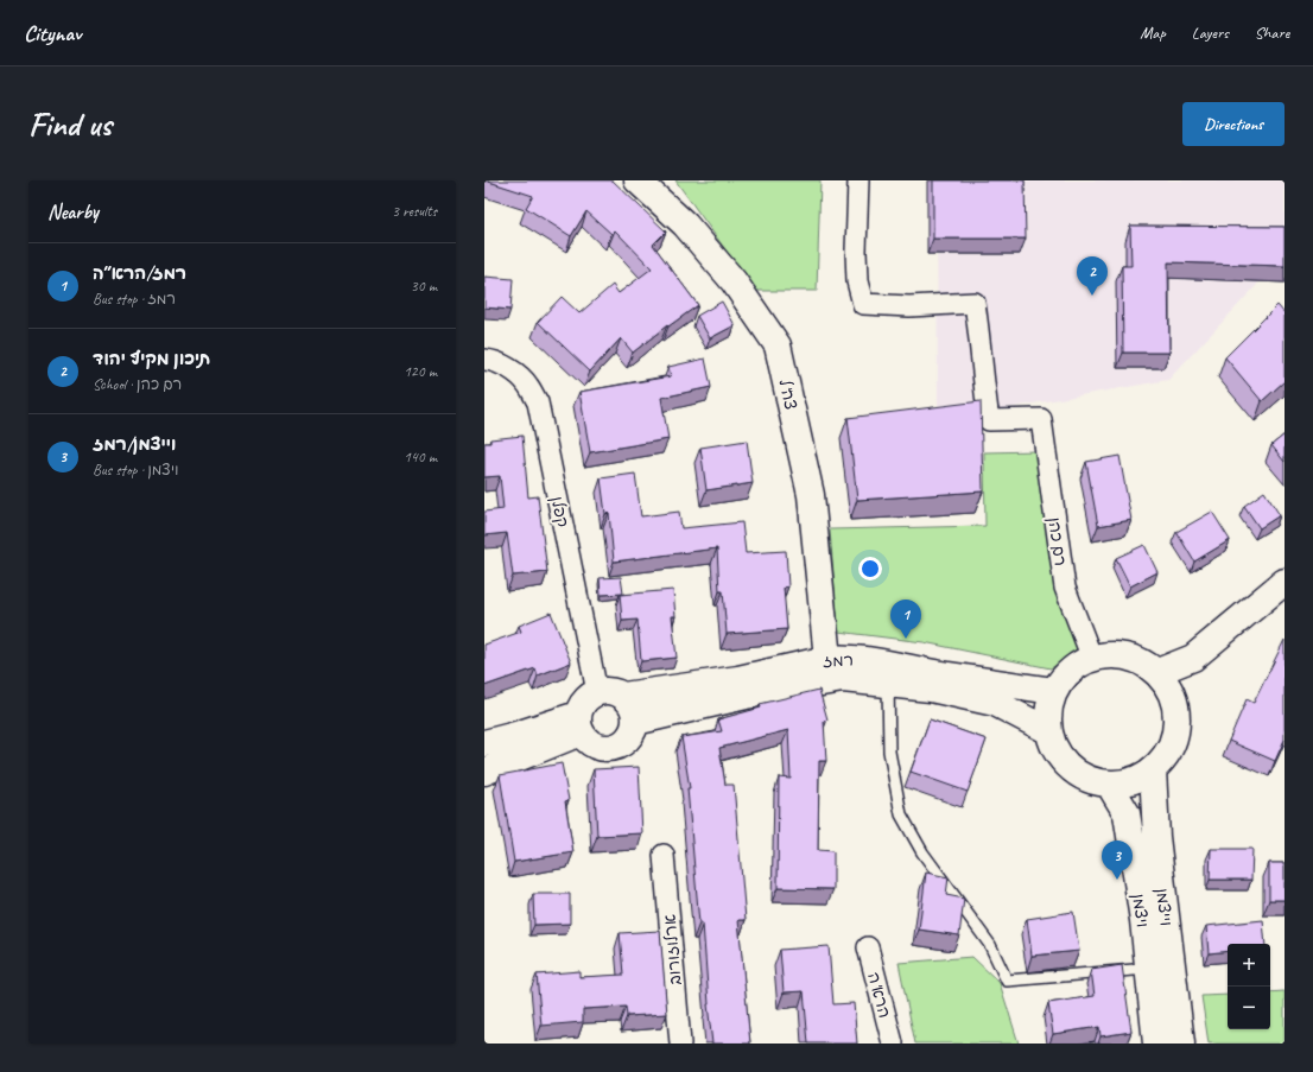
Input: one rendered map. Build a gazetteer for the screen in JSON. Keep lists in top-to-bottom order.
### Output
{
  "streets": {
    "street": [
      "צה\"ל",
      "קפלן",
      "רם כהן",
      "רמז",
      "וייצמן",
      "ויצמן",
      "ארלוזורוב",
      "הרא\"ה"
    ]
  },
  "crossings": [
    ["צה\"ל", "רמז"],
    ["קפלן", "רמז"],
    ["רם כהן", "רמז"],
    ["רם כהן", "וייצמן"],
    ["רם כהן", "ויצמן"],
    ["רמז", "וייצמן"],
    ["רמז", "ויצמן"],
    ["וייצמן", "ויצמן"]
  ],
  "page": {
    "header": "Citynav",
    "nav": ["Map", "Layers", "Share"],
    "buttons": "Directions",
    "title": "Find us",
    "heading": ["Nearby", "3 results"],
    "list": [
      {
        "mark": "1",
        "name": "רמז/הרא״ה",
        "note": "Bus stop · רמז",
        "value": "30 m"
      },
      {
        "mark": "2",
        "name": "תיכון מקיף יהוד",
        "note": "School · רם כהן",
        "value": "120 m"
      },
      {
        "mark": "3",
        "name": "וייצמן/רמז",
        "note": "Bus stop · ויצמן",
        "value": "140 m"
      }
    ],
    "pins": ["2", "1", "3"],
    "map_buttons": ["+", "−"]
  }
}
